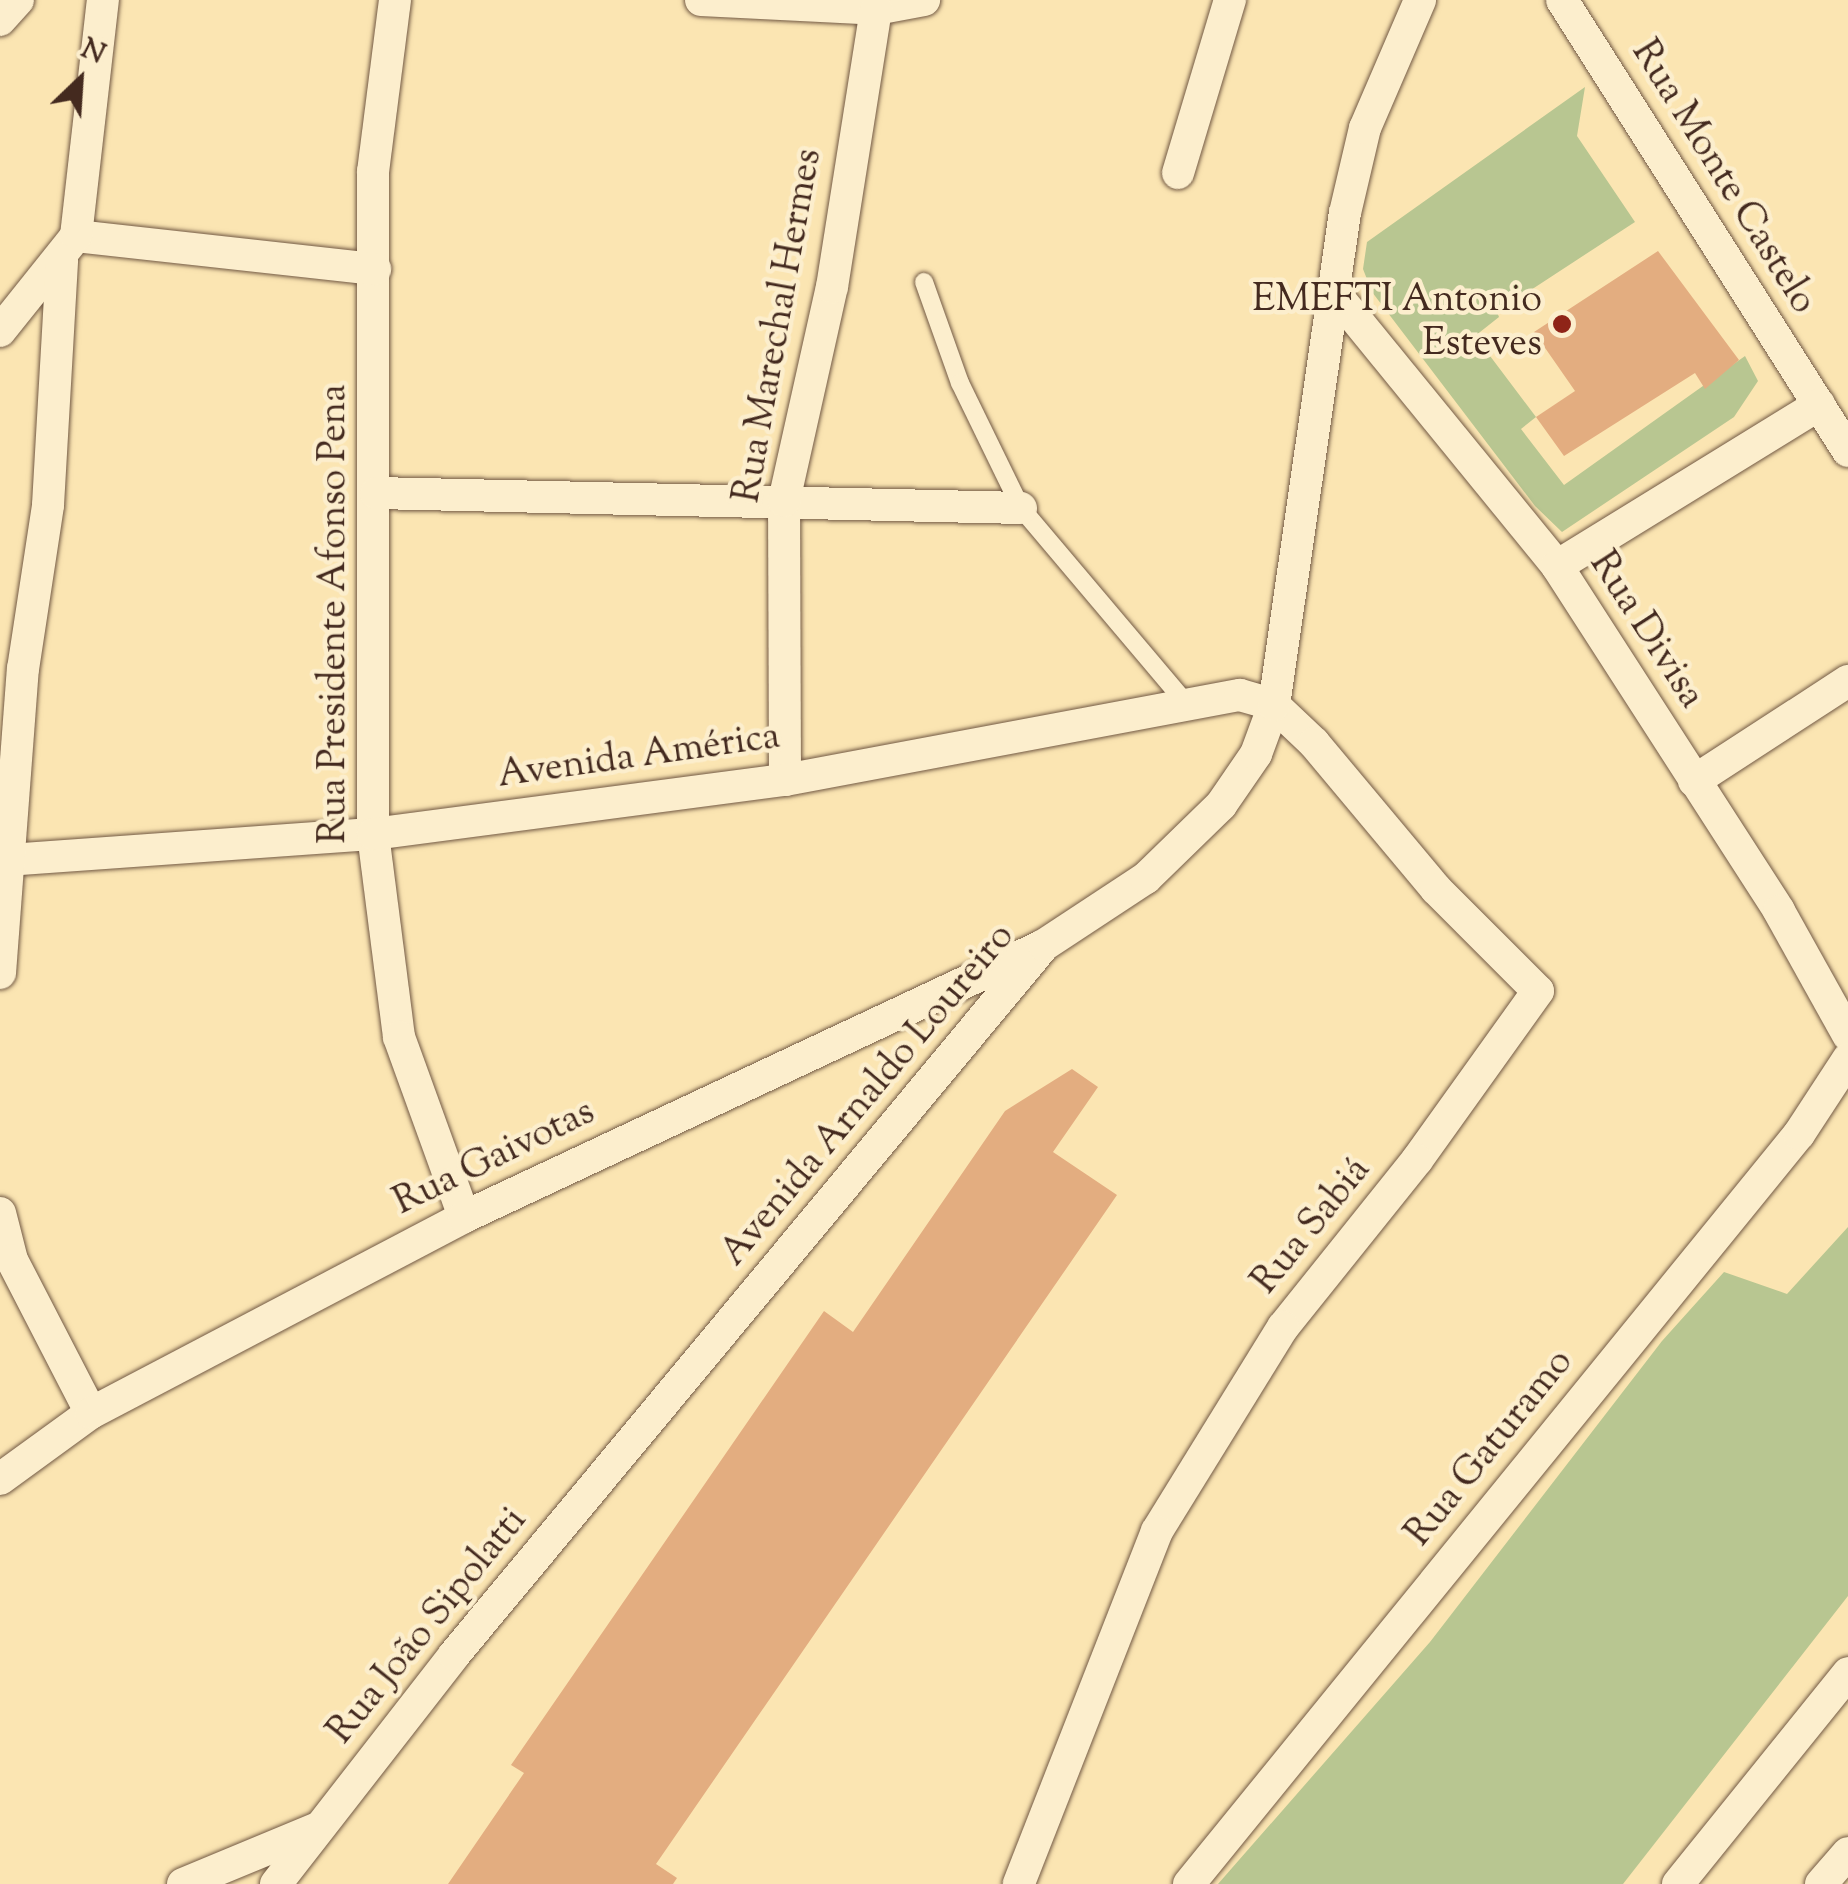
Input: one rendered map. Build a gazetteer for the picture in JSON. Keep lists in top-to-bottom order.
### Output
{
  "streets": {
    "street": [
      "Rua Monte Castelo",
      "Rua Marechal Hermes",
      "Rua Presidente Afonso Pena",
      "Rua Divisa",
      "Avenida América",
      "Avenida Arnaldo Loureiro",
      "Rua Gaivotas",
      "Rua Sabiá",
      "Rua Gaturamo",
      "Rua João Sipolatti"
    ]
  },
  "crossings": [
    ["Rua Marechal Hermes", "Avenida América"],
    ["Rua Presidente Afonso Pena", "Avenida América"],
    ["Rua Presidente Afonso Pena", "Rua Gaivotas"],
    ["Rua Divisa", "Avenida Arnaldo Loureiro"],
    ["Avenida América", "Avenida Arnaldo Loureiro"],
    ["Avenida América", "Rua Sabiá"],
    ["Avenida Arnaldo Loureiro", "Rua Gaivotas"],
    ["Avenida Arnaldo Loureiro", "Rua Sabiá"],
    ["Avenida Arnaldo Loureiro", "Rua João Sipolatti"]
  ],
  "places": ["EMEFTI Antonio Esteves"],
  "north": "top right"
}
